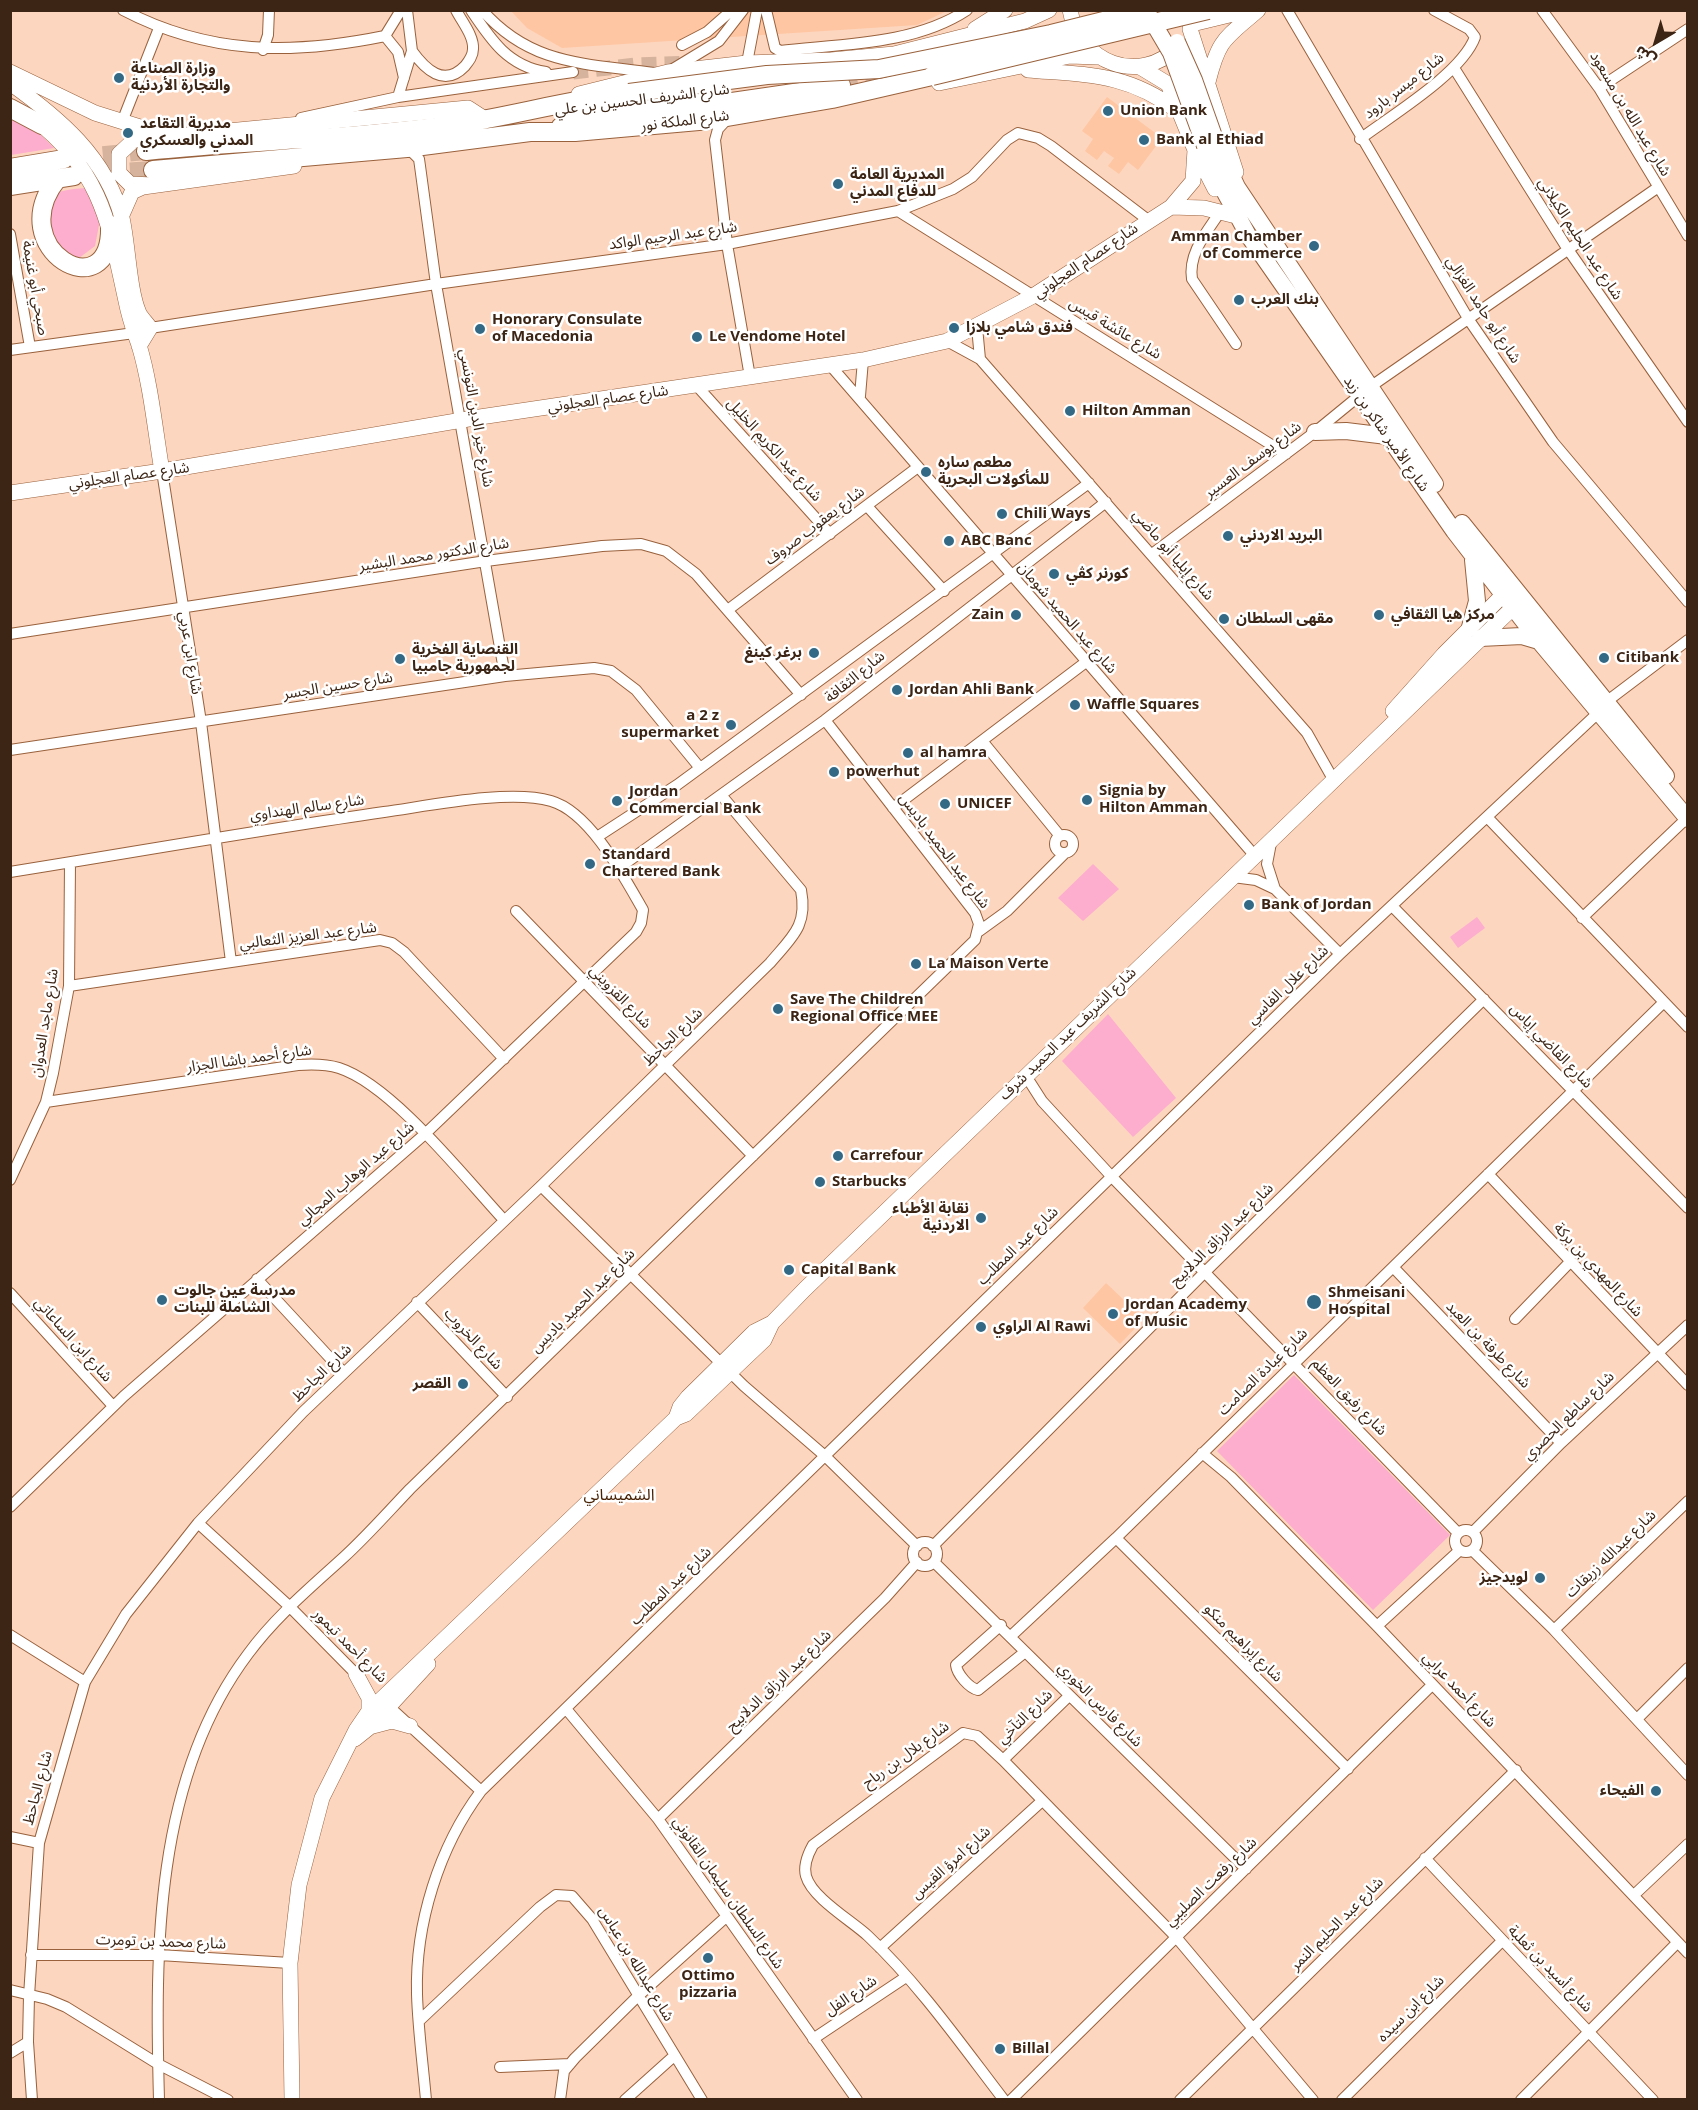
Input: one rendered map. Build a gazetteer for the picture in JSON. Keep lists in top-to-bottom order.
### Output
{
  "streets": {
    "highway": ["شارع الملكة نور"],
    "main road": ["شارع الشريف الحسين بن علي", "شارع الأمير شاكر بن زيد"],
    "street": [
      "شارع ميسر بارود",
      "شارع عبد الله بن مسعود",
      "شارع عبد الرحيم الواكد",
      "شارع عبد الحليم الكيلاني",
      "شارع عصام العجلوني",
      "صبحي أبو غنيمة",
      "شارع أبو حامد الغزالي",
      "شارع عائشة قيس",
      "شارع خير الدين التونسي",
      "شارع عبد الكريم الخليل",
      "شارع يوسف العسير",
      "شارع يعقوب صروف",
      "شارع الدكتور محمد البشير",
      "شارع إيليا أبو ماضي",
      "شارع عبد الحميد شومان",
      "شارع ابن عربي",
      "شارع الثقافة",
      "شارع حسين الجسر",
      "شارع سالم الهنداوي",
      "شارع عبد الحميد باديس",
      "شارع عبد العزيز الثعالبي",
      "شارع علال الفاسي",
      "شارع القزويني",
      "شارع ماجد العدوان",
      "شارع الشريف عبد الحميد شرف",
      "شارع الجاحظ",
      "شارع القاضي إياس",
      "شارع أحمد باشا الجزار",
      "شارع عبد الوهاب المجالي",
      "شارع عبد الرزاق الدلابيح",
      "شارع عبد المطلب",
      "شارع المهدي بن بركة",
      "شارع الخروب",
      "شارع ابن الساعاتي",
      "شارع طرفة بن العبد",
      "شارع عبادة الصامت",
      "شارع رفيق العظم",
      "شارع ساطع الحصري",
      "شارع عبدالله زريقات",
      "شارع إبراهيم منكو",
      "شارع أحمد تيمور",
      "شارع أحمد عرابي",
      "شارع فارس الخوري",
      "شارع التآخي",
      "شارع بلال بن رباح",
      "شارع امرؤ القيس",
      "شارع رفعت الصليبي",
      "شارع السلطان سليمان القانوني",
      "شارع عبد الحليم النمر",
      "شارع محمد بن تومرت",
      "شارع عبدالله بن عباس",
      "شارع أسيد بن ثعلبة",
      "شارع الفل",
      "شارع ابن سيده"
    ]
  },
  "crossings": [
    ["شارع ميسر بارود", "شارع عبد الحليم الكيلاني"],
    ["شارع ميسر بارود", "شارع أبو حامد الغزالي"],
    ["شارع الشريف الحسين بن علي", "شارع الملكة نور"],
    ["شارع عبد الله بن مسعود", "شارع يوسف العسير"],
    ["شارع عبد الرحيم الواكد", "شارع عصام العجلوني"],
    ["شارع عبد الرحيم الواكد", "شارع عائشة قيس"],
    ["شارع عبد الرحيم الواكد", "شارع خير الدين التونسي"],
    ["شارع عبد الرحيم الواكد", "شارع ابن عربي"],
    ["شارع عبد الحليم الكيلاني", "شارع يوسف العسير"],
    ["شارع عصام العجلوني", "شارع عائشة قيس"],
    ["شارع عصام العجلوني", "شارع خير الدين التونسي"],
    ["شارع عصام العجلوني", "شارع الأمير شاكر بن زيد"],
    ["شارع عصام العجلوني", "شارع عبد الكريم الخليل"],
    ["شارع عصام العجلوني", "شارع إيليا أبو ماضي"],
    ["شارع عصام العجلوني", "شارع عبد الحميد شومان"],
    ["شارع عصام العجلوني", "شارع ابن عربي"],
    ["شارع أبو حامد الغزالي", "شارع يوسف العسير"],
    ["شارع عائشة قيس", "شارع يوسف العسير"],
    ["شارع خير الدين التونسي", "شارع الدكتور محمد البشير"],
    ["شارع خير الدين التونسي", "شارع حسين الجسر"],
    ["شارع الأمير شاكر بن زيد", "شارع يوسف العسير"],
    ["شارع الأمير شاكر بن زيد", "شارع علال الفاسي"],
    ["شارع الأمير شاكر بن زيد", "شارع الشريف عبد الحميد شرف"],
    ["شارع عبد الكريم الخليل", "شارع يعقوب صروف"],
    ["شارع يوسف العسير", "شارع إيليا أبو ماضي"],
    ["شارع يعقوب صروف", "شارع الدكتور محمد البشير"],
    ["شارع يعقوب صروف", "شارع عبد الحميد شومان"],
    ["شارع الدكتور محمد البشير", "شارع ابن عربي"],
    ["شارع الدكتور محمد البشير", "شارع الثقافة"],
    ["شارع إيليا أبو ماضي", "شارع الثقافة"],
    ["شارع إيليا أبو ماضي", "شارع الشريف عبد الحميد شرف"],
    ["شارع عبد الحميد شومان", "شارع الثقافة"],
    ["شارع عبد الحميد شومان", "شارع الشريف عبد الحميد شرف"],
    ["شارع ابن عربي", "شارع حسين الجسر"],
    ["شارع ابن عربي", "شارع سالم الهنداوي"],
    ["شارع ابن عربي", "شارع عبد العزيز الثعالبي"],
    ["شارع الثقافة", "شارع حسين الجسر"],
    ["شارع الثقافة", "شارع سالم الهنداوي"],
    ["شارع الثقافة", "شارع عبد الحميد باديس"],
    ["شارع الثقافة", "شارع الجاحظ"],
    ["شارع الثقافة", "شارع عبد الوهاب المجالي"],
    ["شارع سالم الهنداوي", "شارع ماجد العدوان"],
    ["شارع سالم الهنداوي", "شارع عبد الوهاب المجالي"],
    ["شارع عبد الحميد باديس", "شارع القزويني"],
    ["شارع عبد الحميد باديس", "شارع الخروب"],
    ["شارع عبد الحميد باديس", "شارع أحمد تيمور"],
    ["شارع عبد الحميد باديس", "شارع محمد بن تومرت"],
    ["شارع عبد العزيز الثعالبي", "شارع ماجد العدوان"],
    ["شارع عبد العزيز الثعالبي", "شارع عبد الوهاب المجالي"],
    ["شارع علال الفاسي", "شارع القاضي إياس"],
    ["شارع علال الفاسي", "شارع عبد المطلب"],
    ["شارع علال الفاسي", "شارع رفيق العظم"],
    ["شارع القزويني", "شارع الجاحظ"],
    ["شارع القزويني", "شارع عبد الوهاب المجالي"],
    ["شارع ماجد العدوان", "شارع أحمد باشا الجزار"],
    ["شارع الشريف عبد الحميد شرف", "شارع رفيق العظم"],
    ["شارع الشريف عبد الحميد شرف", "شارع أحمد تيمور"],
    ["شارع الشريف عبد الحميد شرف", "شارع محمد بن تومرت"],
    ["شارع الجاحظ", "شارع أحمد باشا الجزار"],
    ["شارع الجاحظ", "شارع الخروب"],
    ["شارع الجاحظ", "شارع أحمد تيمور"],
    ["شارع الجاحظ", "شارع محمد بن تومرت"],
    ["شارع القاضي إياس", "شارع عبد الرزاق الدلابيح"],
    ["شارع القاضي إياس", "شارع عبادة الصامت"],
    ["شارع أحمد باشا الجزار", "شارع عبد الوهاب المجالي"],
    ["شارع عبد الوهاب المجالي", "شارع ابن الساعاتي"],
    ["شارع عبد الرزاق الدلابيح", "شارع رفيق العظم"],
    ["شارع عبد الرزاق الدلابيح", "شارع فارس الخوري"],
    ["شارع عبد الرزاق الدلابيح", "شارع السلطان سليمان القانوني"],
    ["شارع عبد المطلب", "شارع رفيق العظم"],
    ["شارع عبد المطلب", "شارع أحمد تيمور"],
    ["شارع عبد المطلب", "شارع السلطان سليمان القانوني"],
    ["شارع عبد المطلب", "شارع عبدالله بن عباس"],
    ["شارع المهدي بن بركة", "شارع عبادة الصامت"],
    ["شارع المهدي بن بركة", "شارع ساطع الحصري"],
    ["شارع طرفة بن العبد", "شارع عبادة الصامت"],
    ["شارع طرفة بن العبد", "شارع ساطع الحصري"],
    ["شارع عبادة الصامت", "شارع رفيق العظم"],
    ["شارع عبادة الصامت", "شارع إبراهيم منكو"],
    ["شارع عبادة الصامت", "شارع أحمد عرابي"],
    ["شارع عبادة الصامت", "شارع فارس الخوري"],
    ["شارع رفيق العظم", "شارع ساطع الحصري"],
    ["شارع إبراهيم منكو", "شارع رفعت الصليبي"],
    ["شارع أحمد عرابي", "شارع رفعت الصليبي"],
    ["شارع أحمد عرابي", "شارع عبد الحليم النمر"],
    ["شارع فارس الخوري", "شارع التآخي"],
    ["شارع فارس الخوري", "شارع رفعت الصليبي"],
    ["شارع التآخي", "شارع بلال بن رباح"],
    ["شارع بلال بن رباح", "شارع امرؤ القيس"],
    ["شارع بلال بن رباح", "شارع رفعت الصليبي"],
    ["شارع بلال بن رباح", "شارع عبد الحليم النمر"],
    ["شارع بلال بن رباح", "شارع الفل"],
    ["شارع السلطان سليمان القانوني", "شارع الفل"],
    ["شارع عبد الحليم النمر", "شارع أسيد بن ثعلبة"],
    ["شارع أسيد بن ثعلبة", "شارع ابن سيده"]
  ],
  "districts": ["الشميساني"],
  "places": [
    "وزارة الصناعة والتجارة الأردنية",
    "Union Bank",
    "مديرية التقاعد المدني والعسكري",
    "Bank al Ethiad",
    "المديرية العامة للدفاع المدني",
    "Amman Chamber of Commerce",
    "بنك العرب",
    "فندق شامي بلازا",
    "Honorary Consulate of Macedonia",
    "Le Vendome Hotel",
    "Hilton Amman",
    "مطعم ساره للمأكولات البحرية",
    "Chili Ways",
    "البريد الاردني",
    "ABC Banc",
    "كورنر كڤي",
    "Zain",
    "مركز هيا الثقافي",
    "مقهى السلطان",
    "برغر كينغ",
    "Citibank",
    "القنصاية الفخرية لجمهورية جامبيا",
    "Jordan Ahli Bank",
    "Waffle Squares",
    "a 2 z supermarket",
    "al hamra",
    "powerhut",
    "Signia by Hilton Amman",
    "Jordan Commercial Bank",
    "UNICEF",
    "Standard Chartered Bank",
    "Bank of Jordan",
    "La Maison Verte",
    "Save The Children Regional Office MEE",
    "Carrefour",
    "Starbucks",
    "نقابة الأطباء الاردنية",
    "Capital Bank",
    "مدرسة عين جالوت الشاملة للبنات",
    "Shmeisani Hospital",
    "Jordan Academy of Music",
    "الراوي Al Rawi",
    "القصر",
    "لويدجيز",
    "الفيحاء",
    "Ottimo pizzaria",
    "Billal"
  ],
  "north": "bottom left"
}
